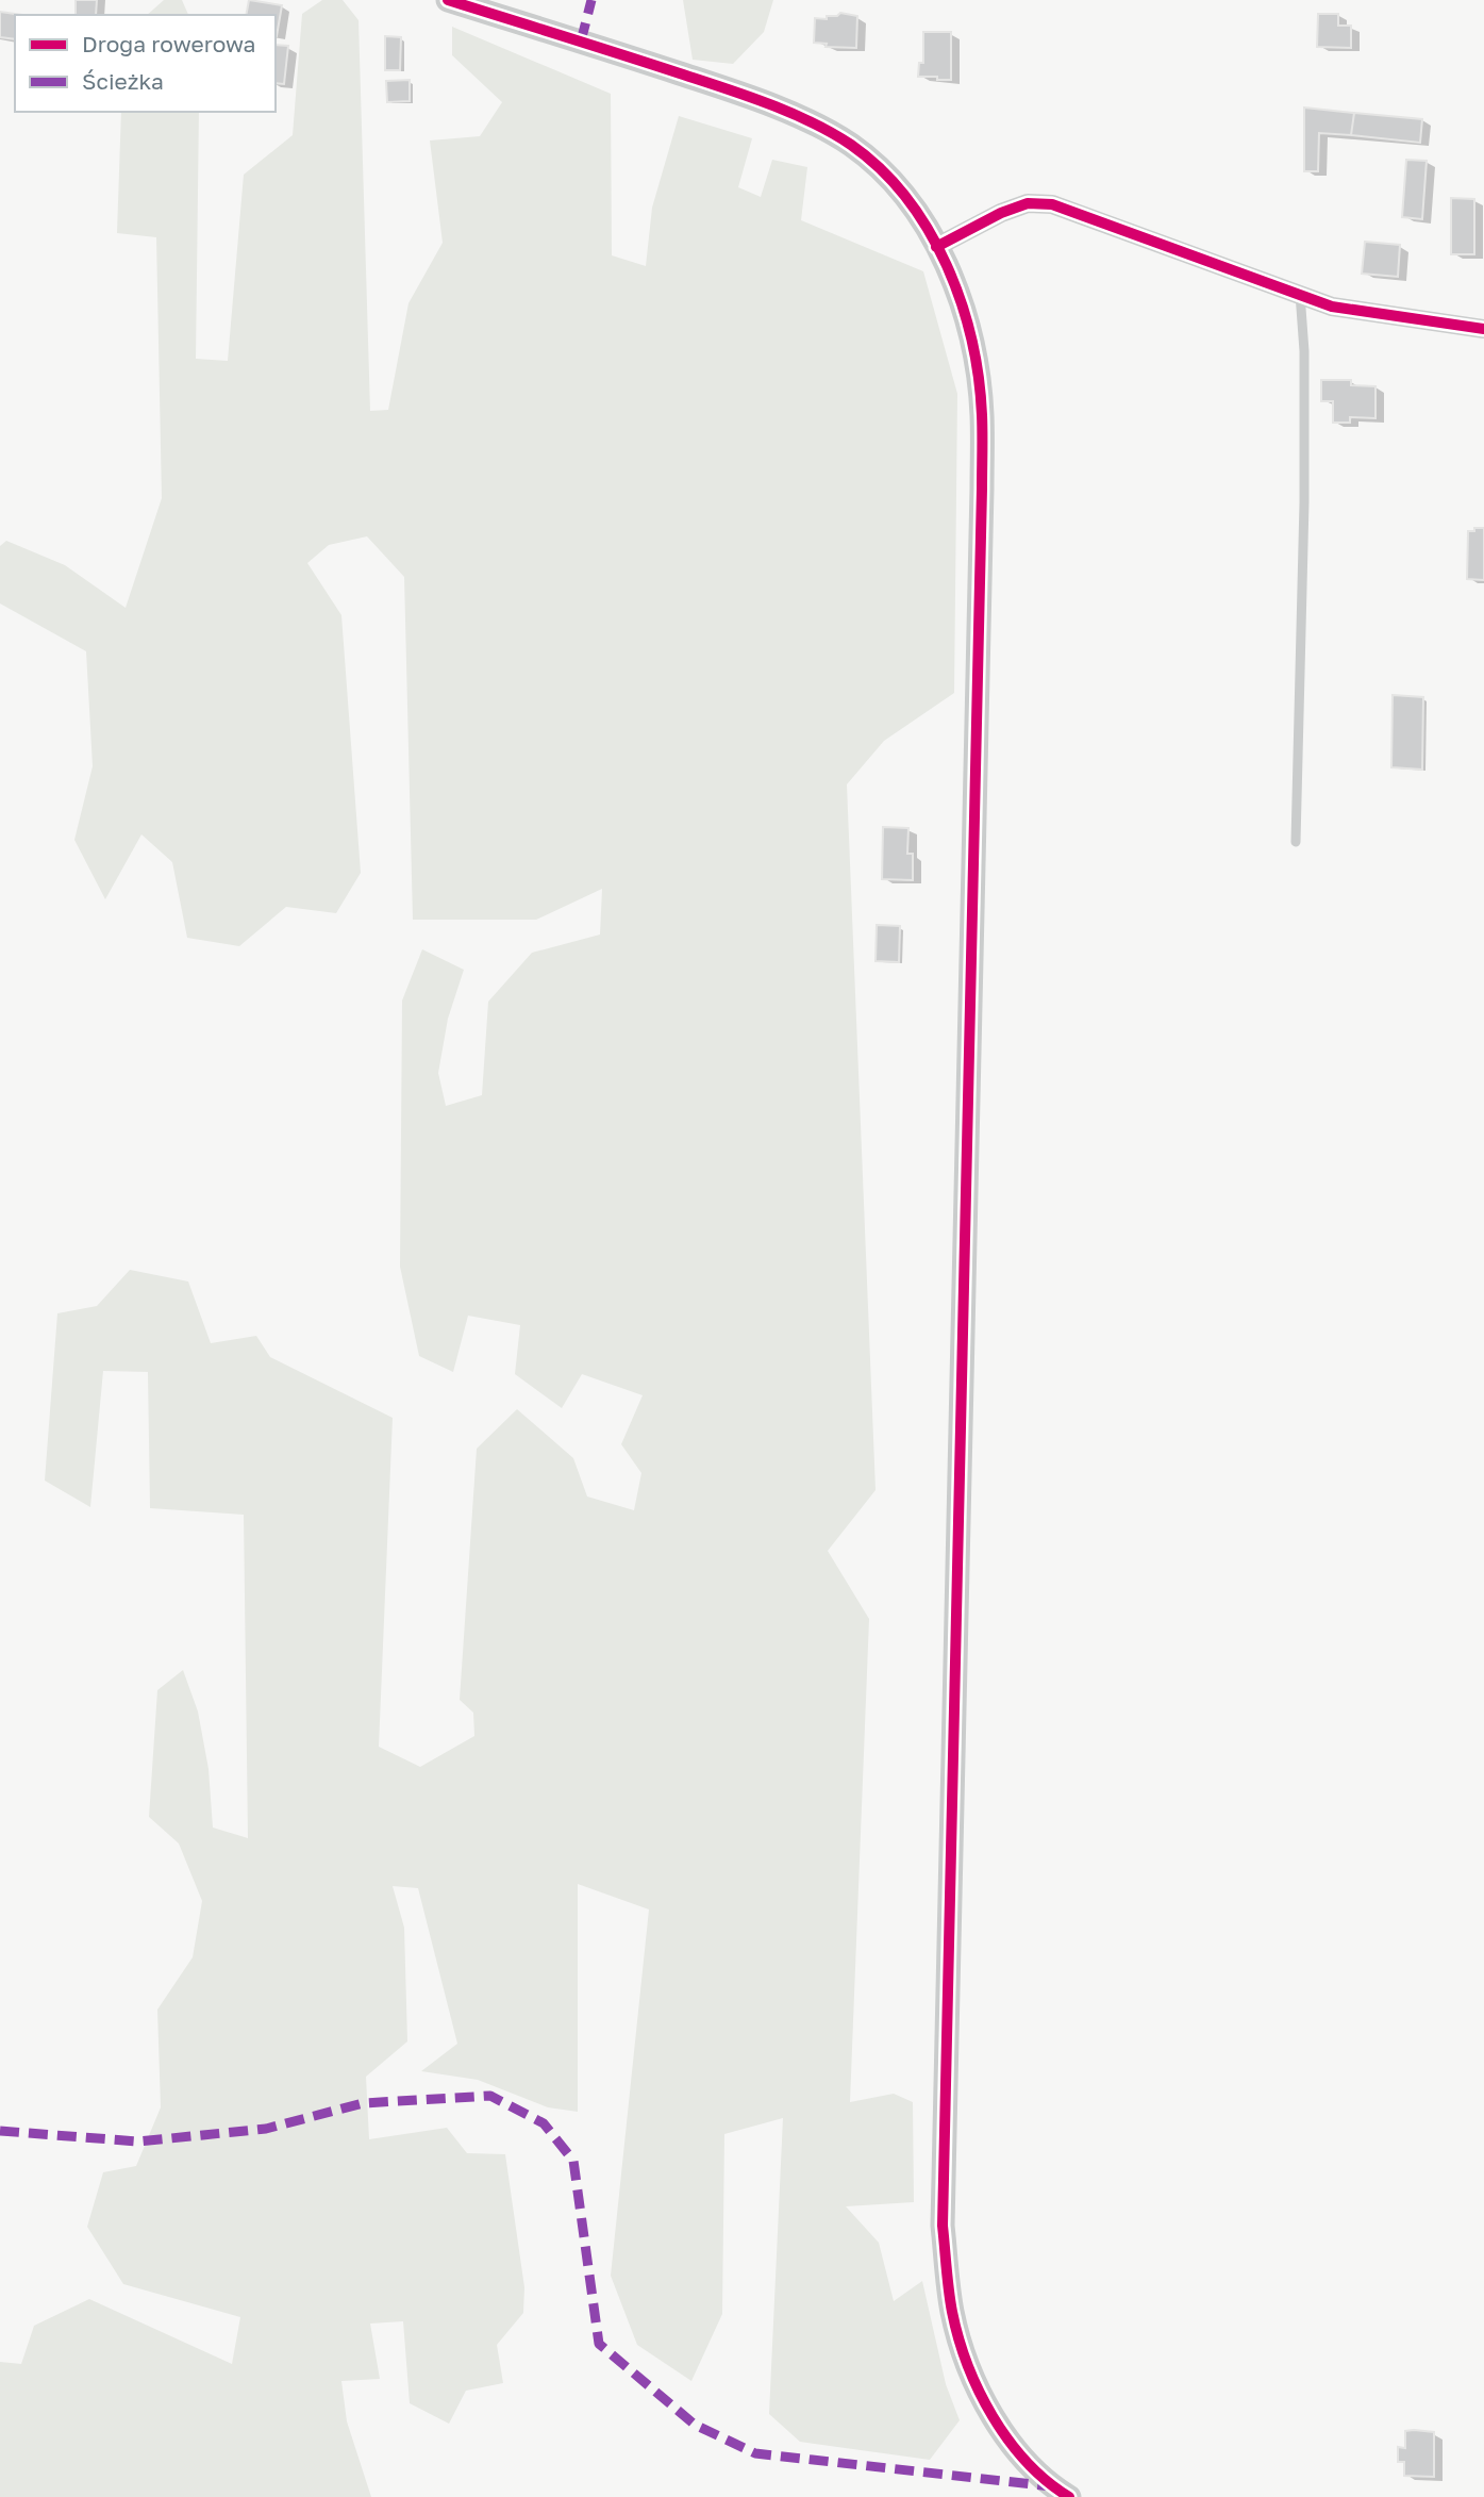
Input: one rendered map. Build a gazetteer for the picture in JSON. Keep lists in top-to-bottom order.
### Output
{
  "legend": ["Droga rowerowa", "Ścieżka"]
}
